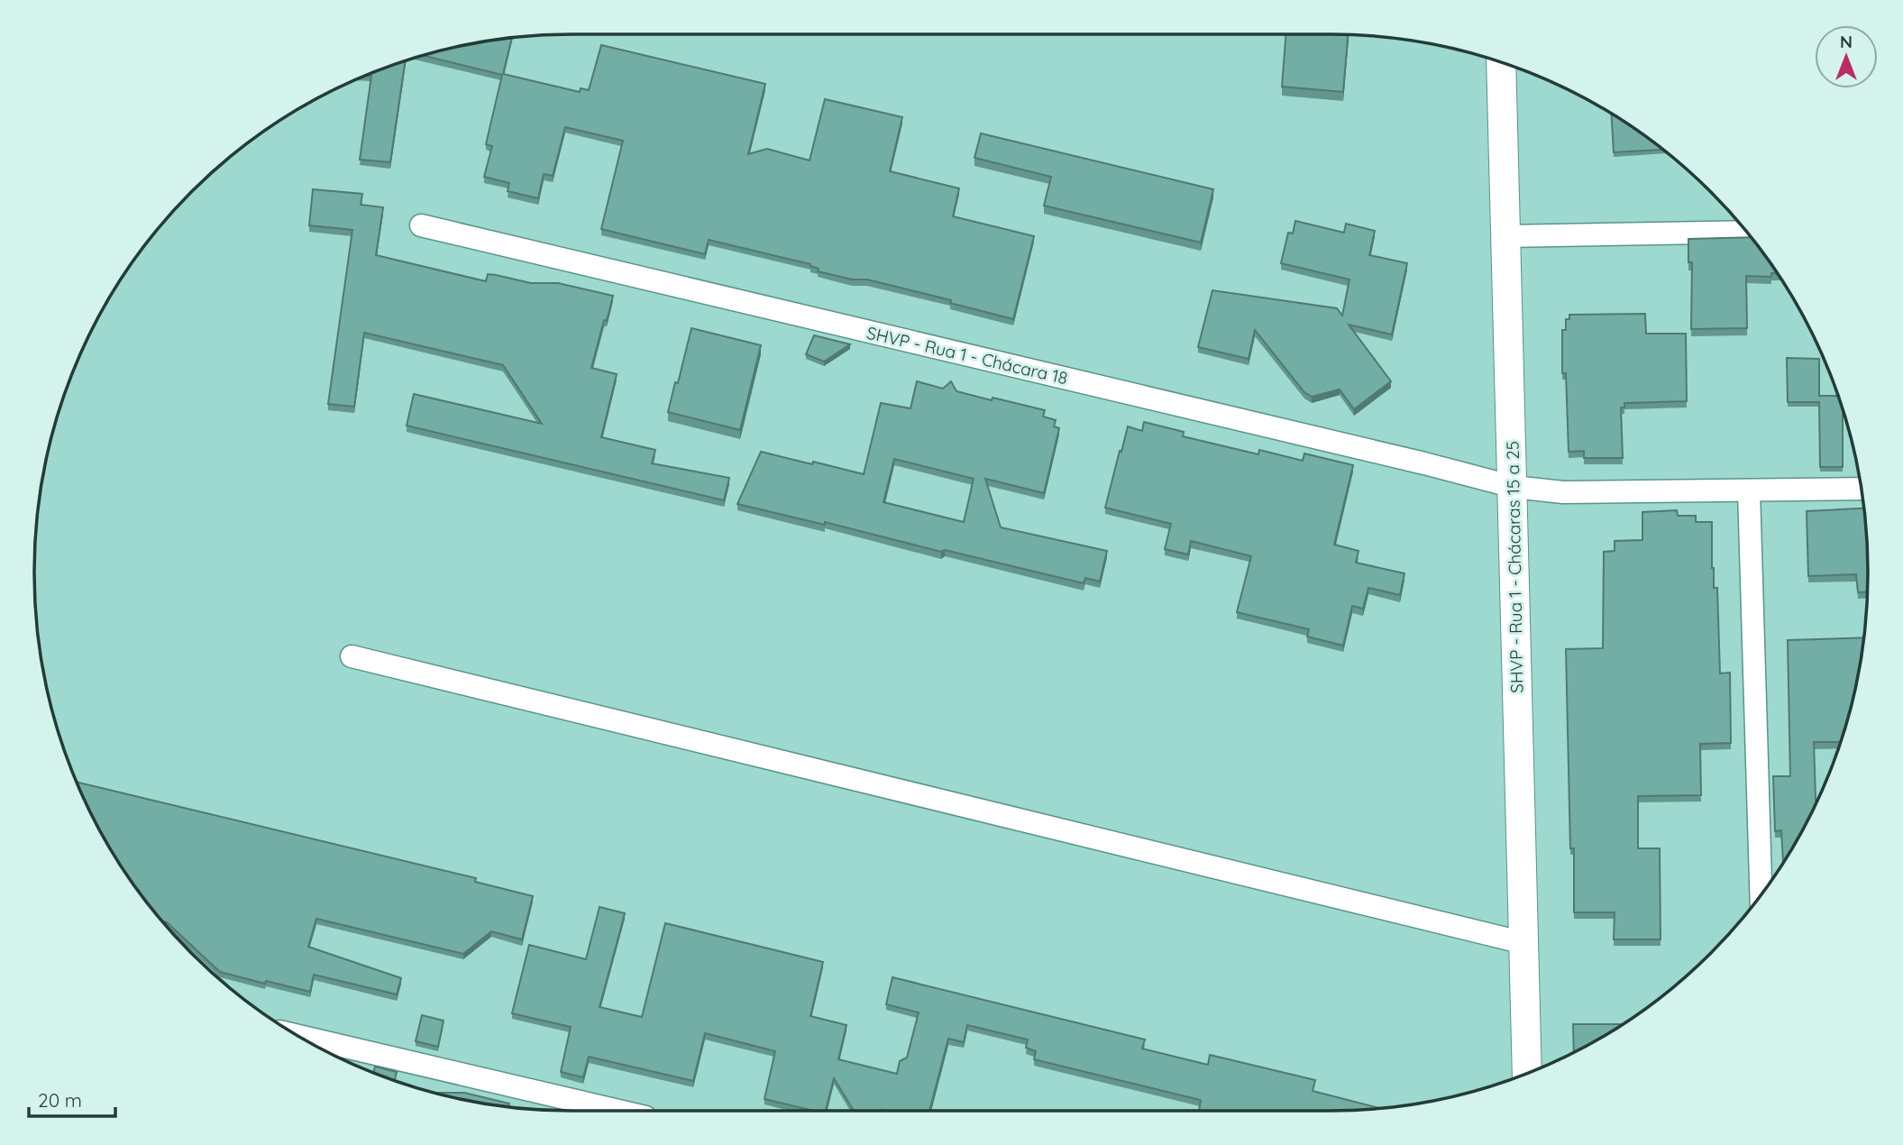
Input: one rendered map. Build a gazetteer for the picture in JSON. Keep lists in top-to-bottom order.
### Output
{
  "streets": {
    "street": ["SHVP - Rua 1 - Chácara 18", "SHVP - Rua 1 - Chácaras 15 a 25"]
  },
  "crossings": [
    ["SHVP - Rua 1 - Chácara 18", "SHVP - Rua 1 - Chácaras 15 a 25"]
  ],
  "scale_bar": "20 m",
  "north": "top"
}
